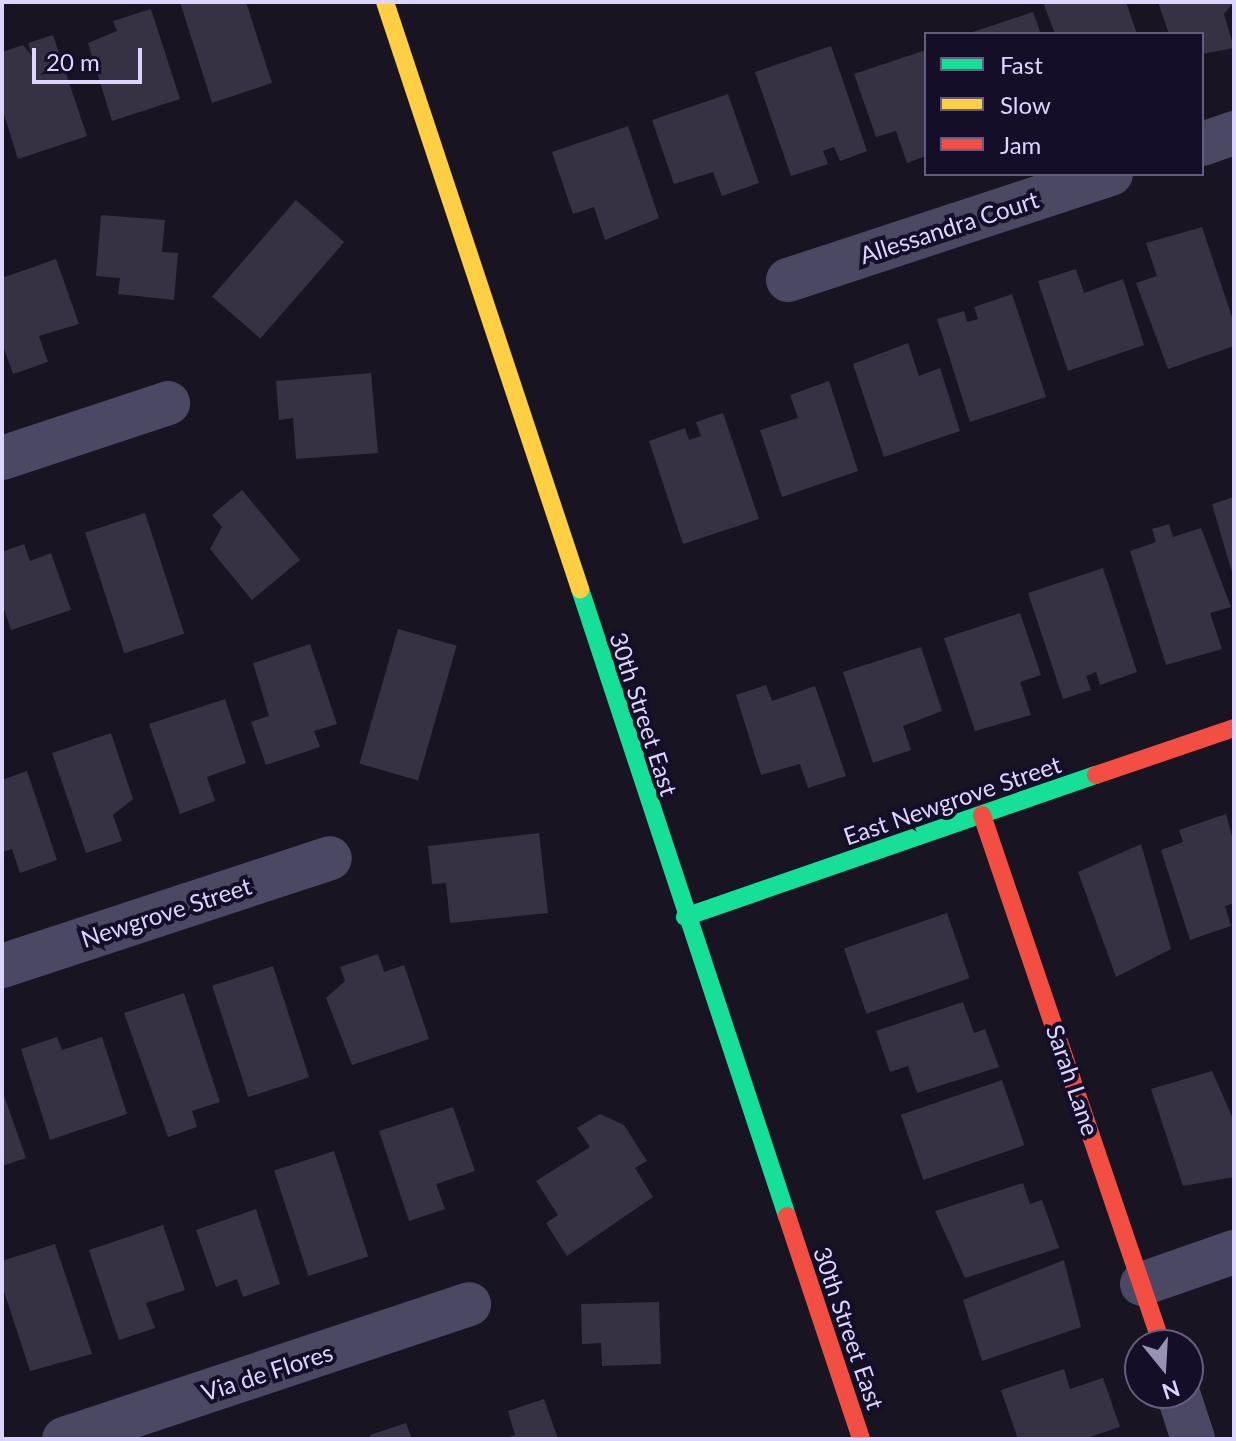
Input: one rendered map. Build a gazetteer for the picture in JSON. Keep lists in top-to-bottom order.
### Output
{
  "streets": {
    "main road": ["30th Street East", "East Newgrove Street", "Sarah Lane"],
    "street": ["Allessandra Court", "Newgrove Street", "Via de Flores"]
  },
  "crossings": [
    ["30th Street East", "East Newgrove Street"],
    ["East Newgrove Street", "Sarah Lane"]
  ],
  "legend": ["Fast", "Slow", "Jam"],
  "scale_bar": "20 m",
  "north": "bottom"
}
